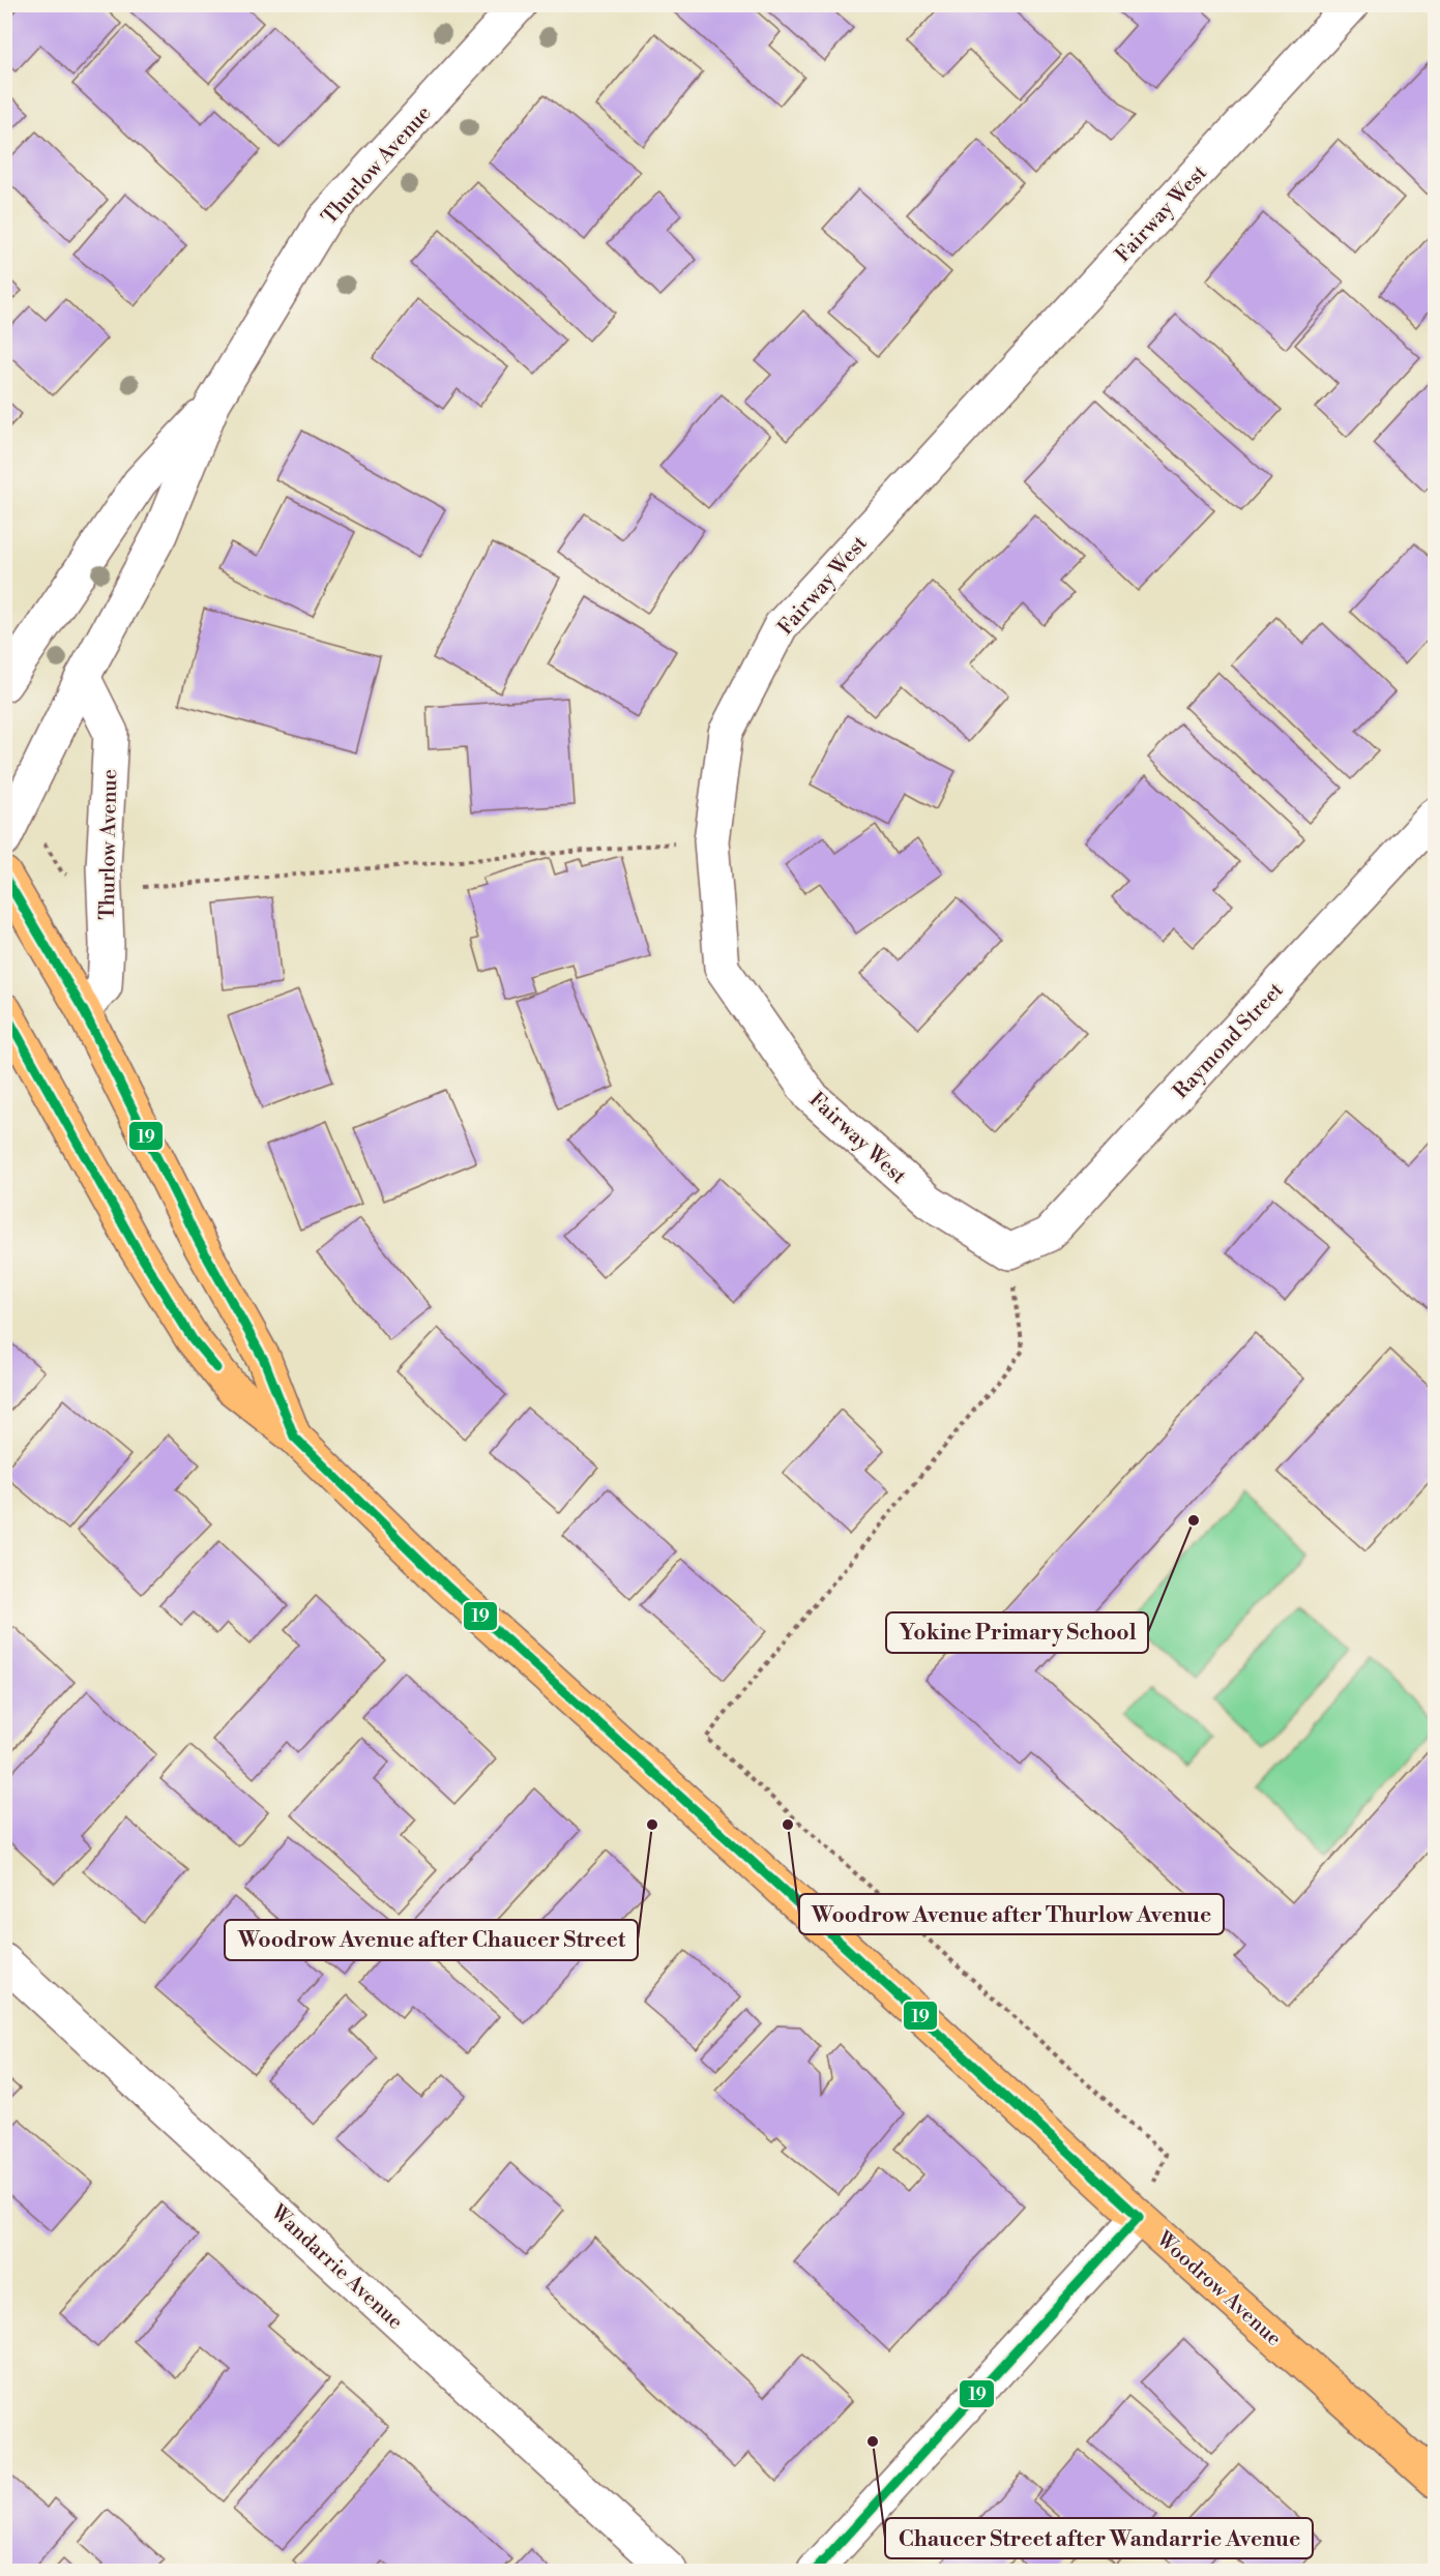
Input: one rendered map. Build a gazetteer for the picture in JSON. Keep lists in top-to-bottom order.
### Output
{
  "streets": {
    "main road": ["Woodrow Avenue"],
    "street": [
      "Thurlow Avenue",
      "Fairway West",
      "Raymond Street",
      "Wandarrie Avenue"
    ]
  },
  "crossings": [
    ["Thurlow Avenue", "Woodrow Avenue"],
    ["Fairway West", "Raymond Street"]
  ],
  "places": [
    "Yokine Primary School",
    "Woodrow Avenue after Chaucer Street",
    "Woodrow Avenue after Thurlow Avenue",
    "Chaucer Street after Wandarrie Avenue"
  ],
  "lines": ["transit line 19"]
}
